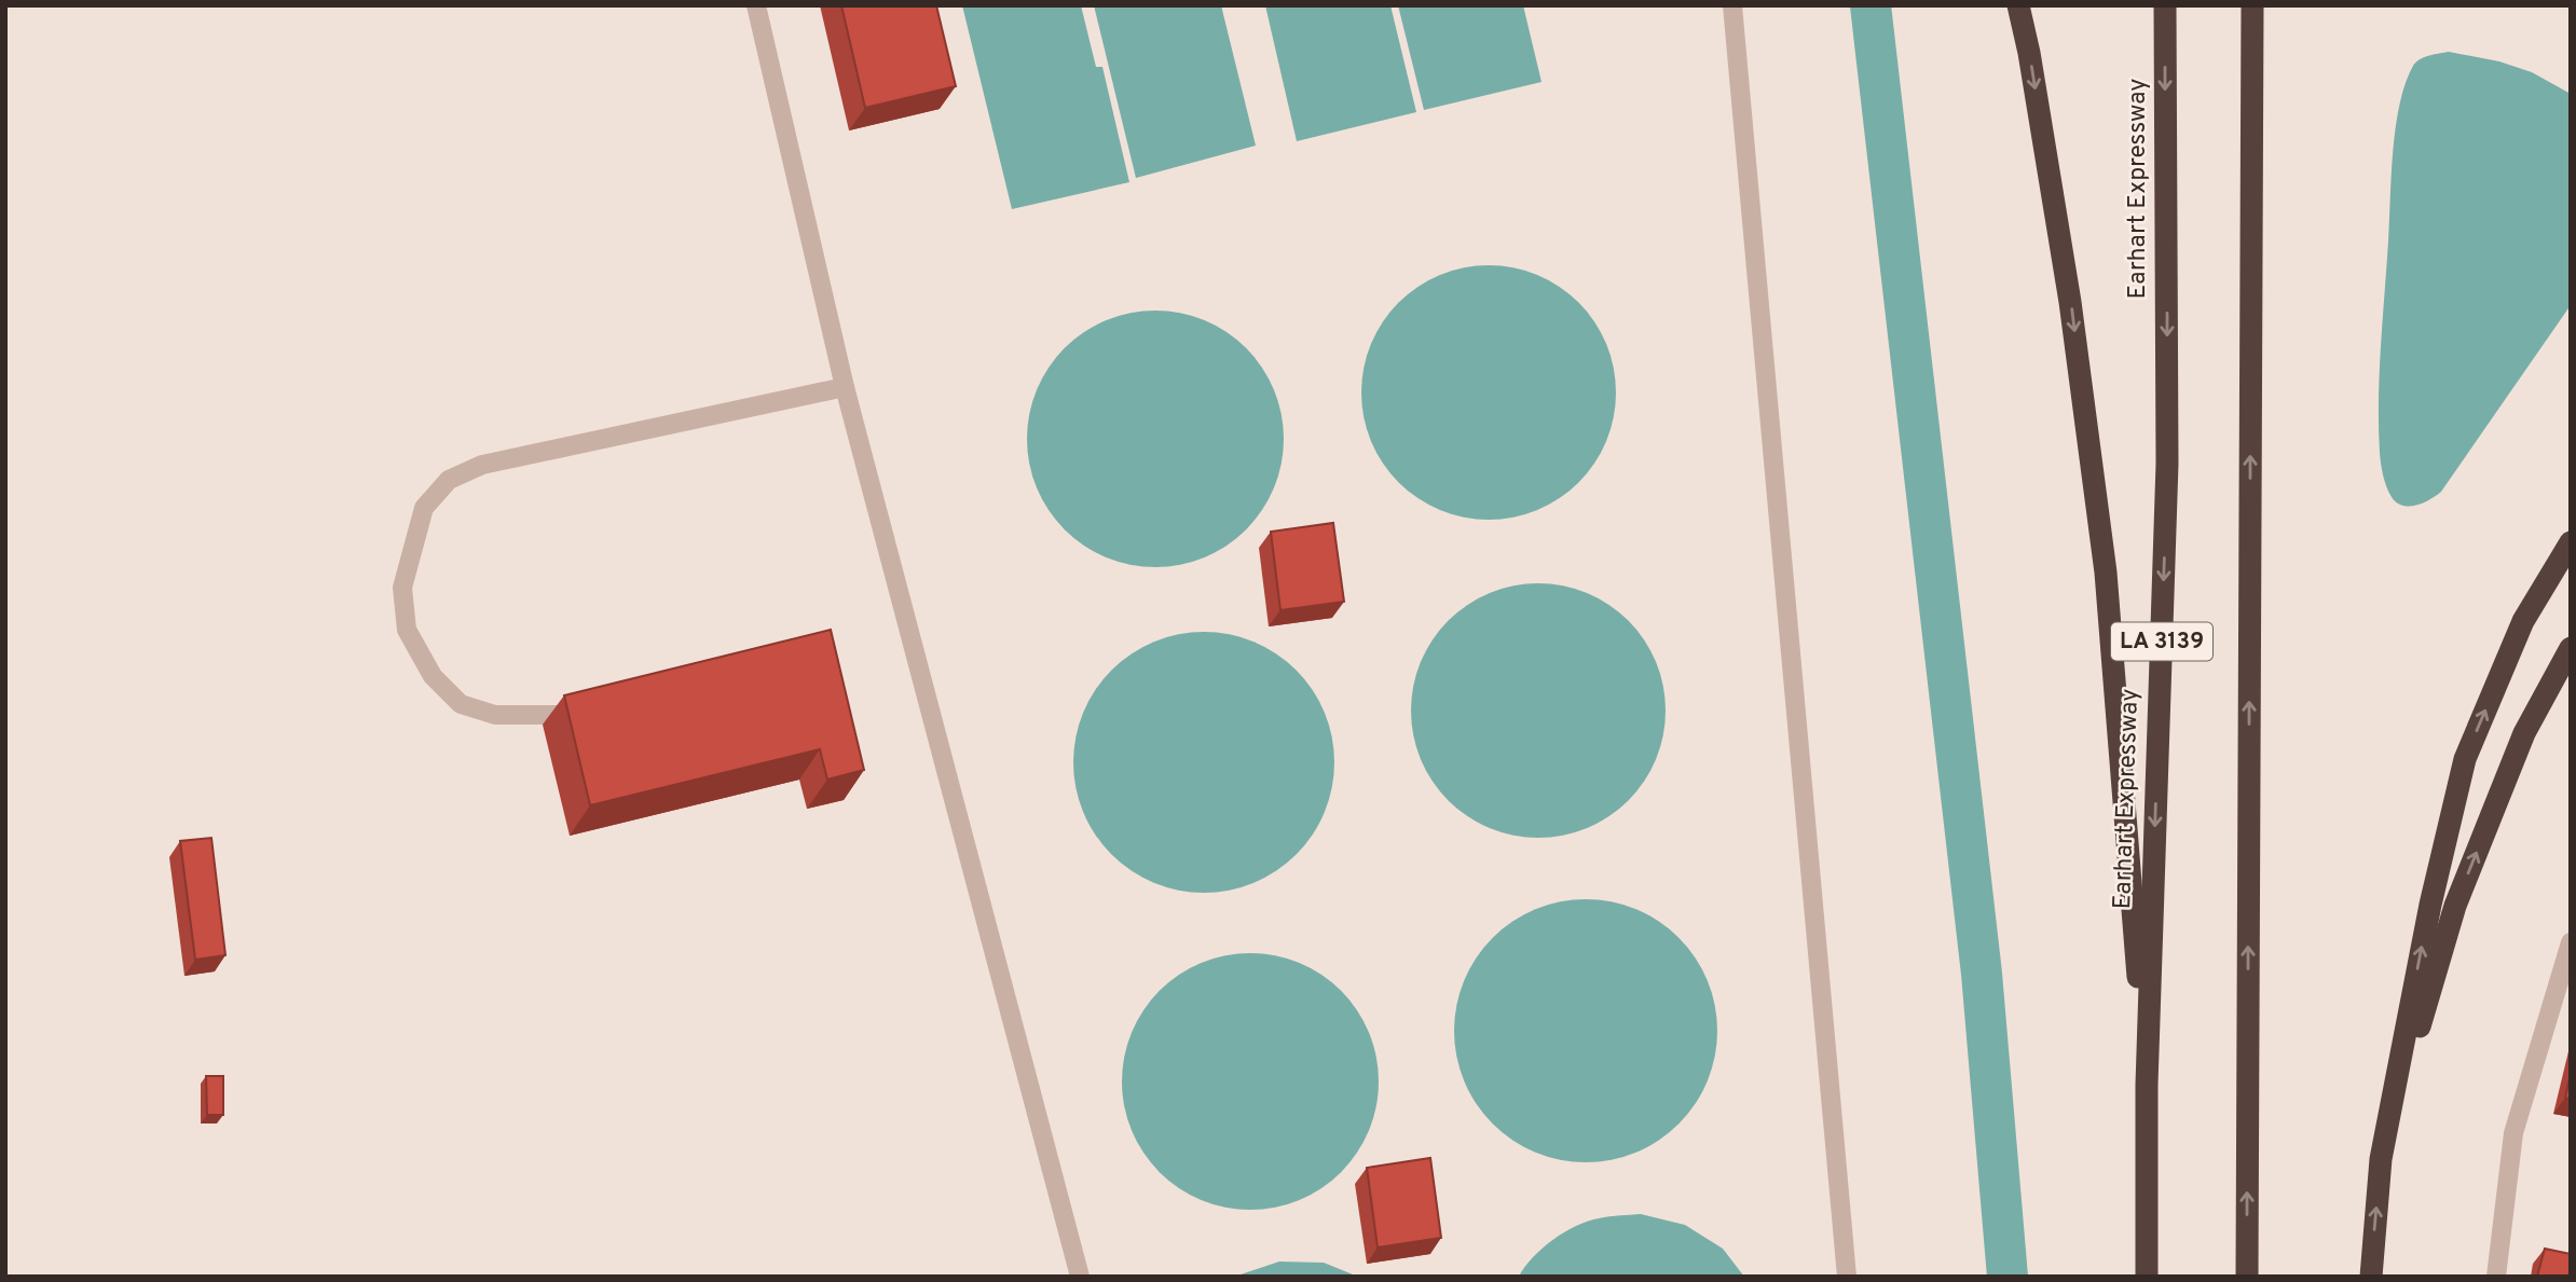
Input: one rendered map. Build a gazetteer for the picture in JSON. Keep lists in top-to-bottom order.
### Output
{
  "streets": {
    "highway": ["Earhart Expressway", "LA 3139"]
  }
}
